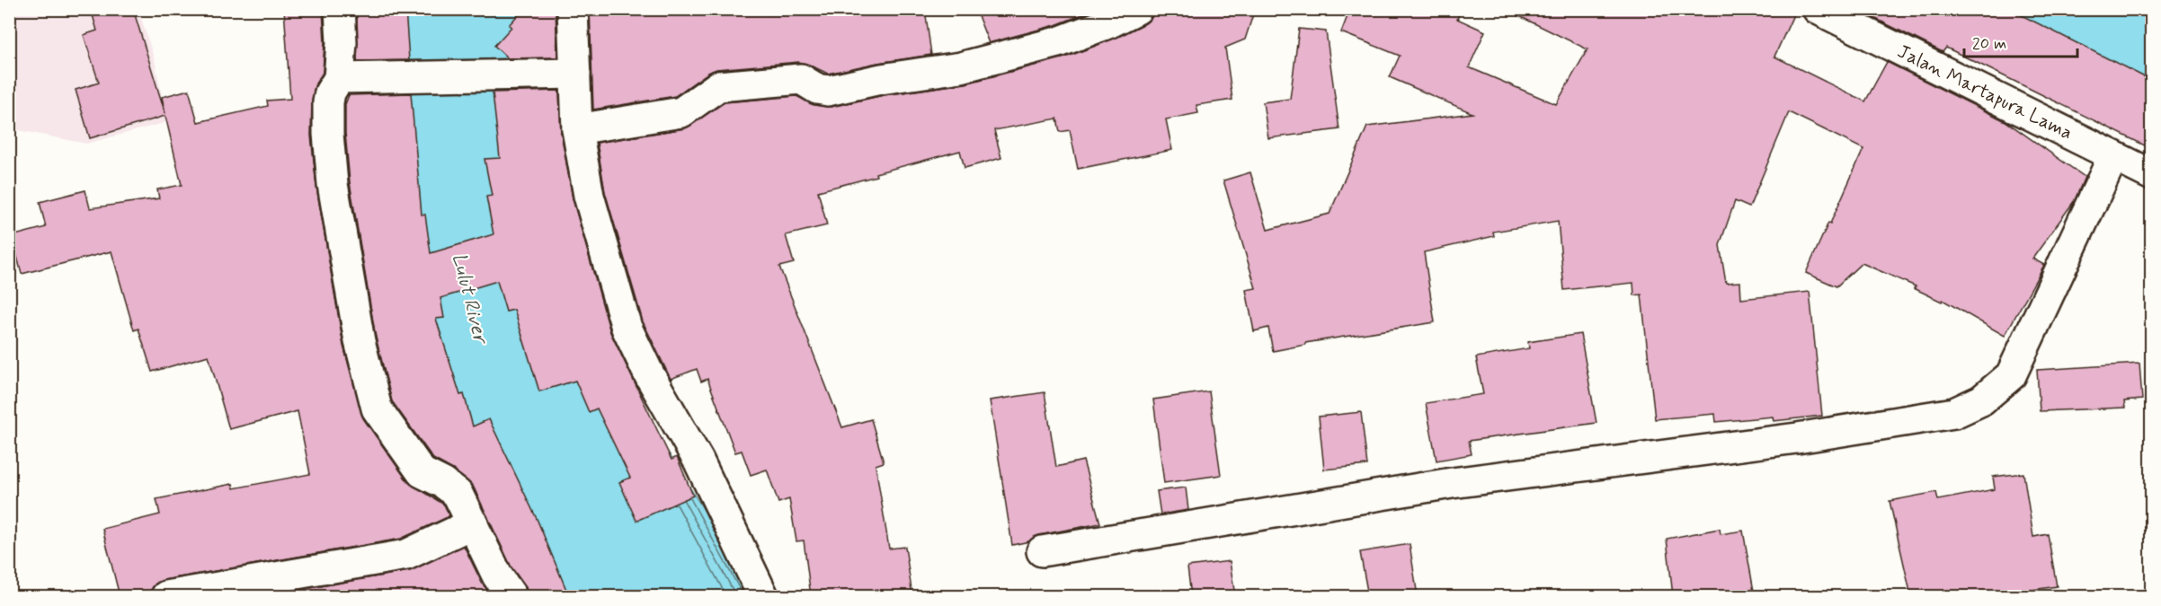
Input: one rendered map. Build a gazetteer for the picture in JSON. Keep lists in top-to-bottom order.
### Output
{
  "streets": {
    "street": ["Jalan Martapura Lama"]
  },
  "water": ["Lulut River"],
  "scale_bar": "20 m"
}
